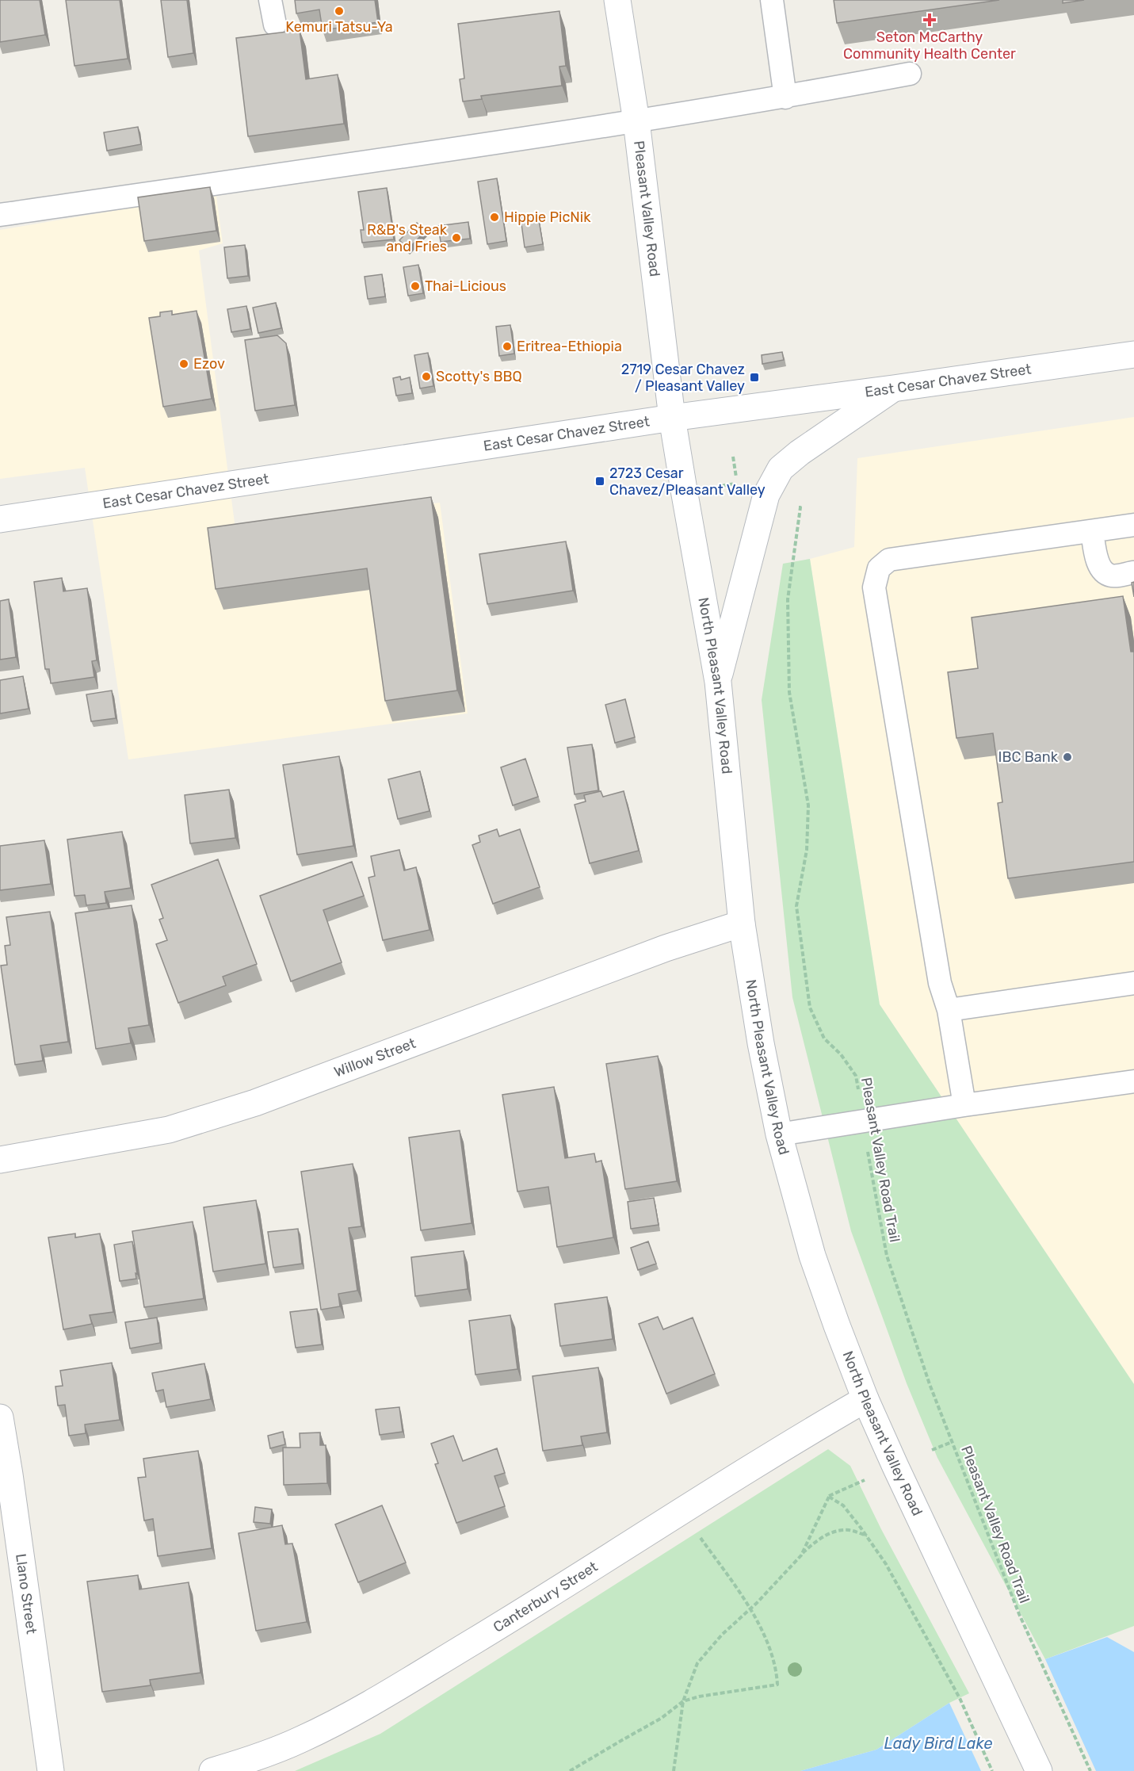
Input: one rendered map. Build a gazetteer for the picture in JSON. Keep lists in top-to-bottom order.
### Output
{
  "streets": {
    "main road": [
      "Pleasant Valley Road",
      "East Cesar Chavez Street",
      "North Pleasant Valley Road",
      "Willow Street",
      "Llano Street",
      "Canterbury Street"
    ],
    "path": ["Pleasant Valley Road Trail"]
  },
  "crossings": [
    ["Pleasant Valley Road", "East Cesar Chavez Street"],
    ["Pleasant Valley Road", "North Pleasant Valley Road"],
    ["East Cesar Chavez Street", "North Pleasant Valley Road"],
    ["North Pleasant Valley Road", "Willow Street"],
    ["North Pleasant Valley Road", "Canterbury Street"]
  ],
  "water": ["Lady Bird Lake"],
  "places": {
    "other": [
      "Kemuri Tatsu-Ya",
      "Hippie PicNik",
      "R&B's Steak and Fries",
      "Thai-Licious",
      "Eritrea-Ethiopia",
      "Ezov",
      "Scotty's BBQ",
      "IBC Bank"
    ],
    "health": ["Seton McCarthy Community Health Center"],
    "transit": ["2719 Cesar Chavez / Pleasant Valley", "2723 Cesar Chavez/Pleasant Valley"]
  }
}
